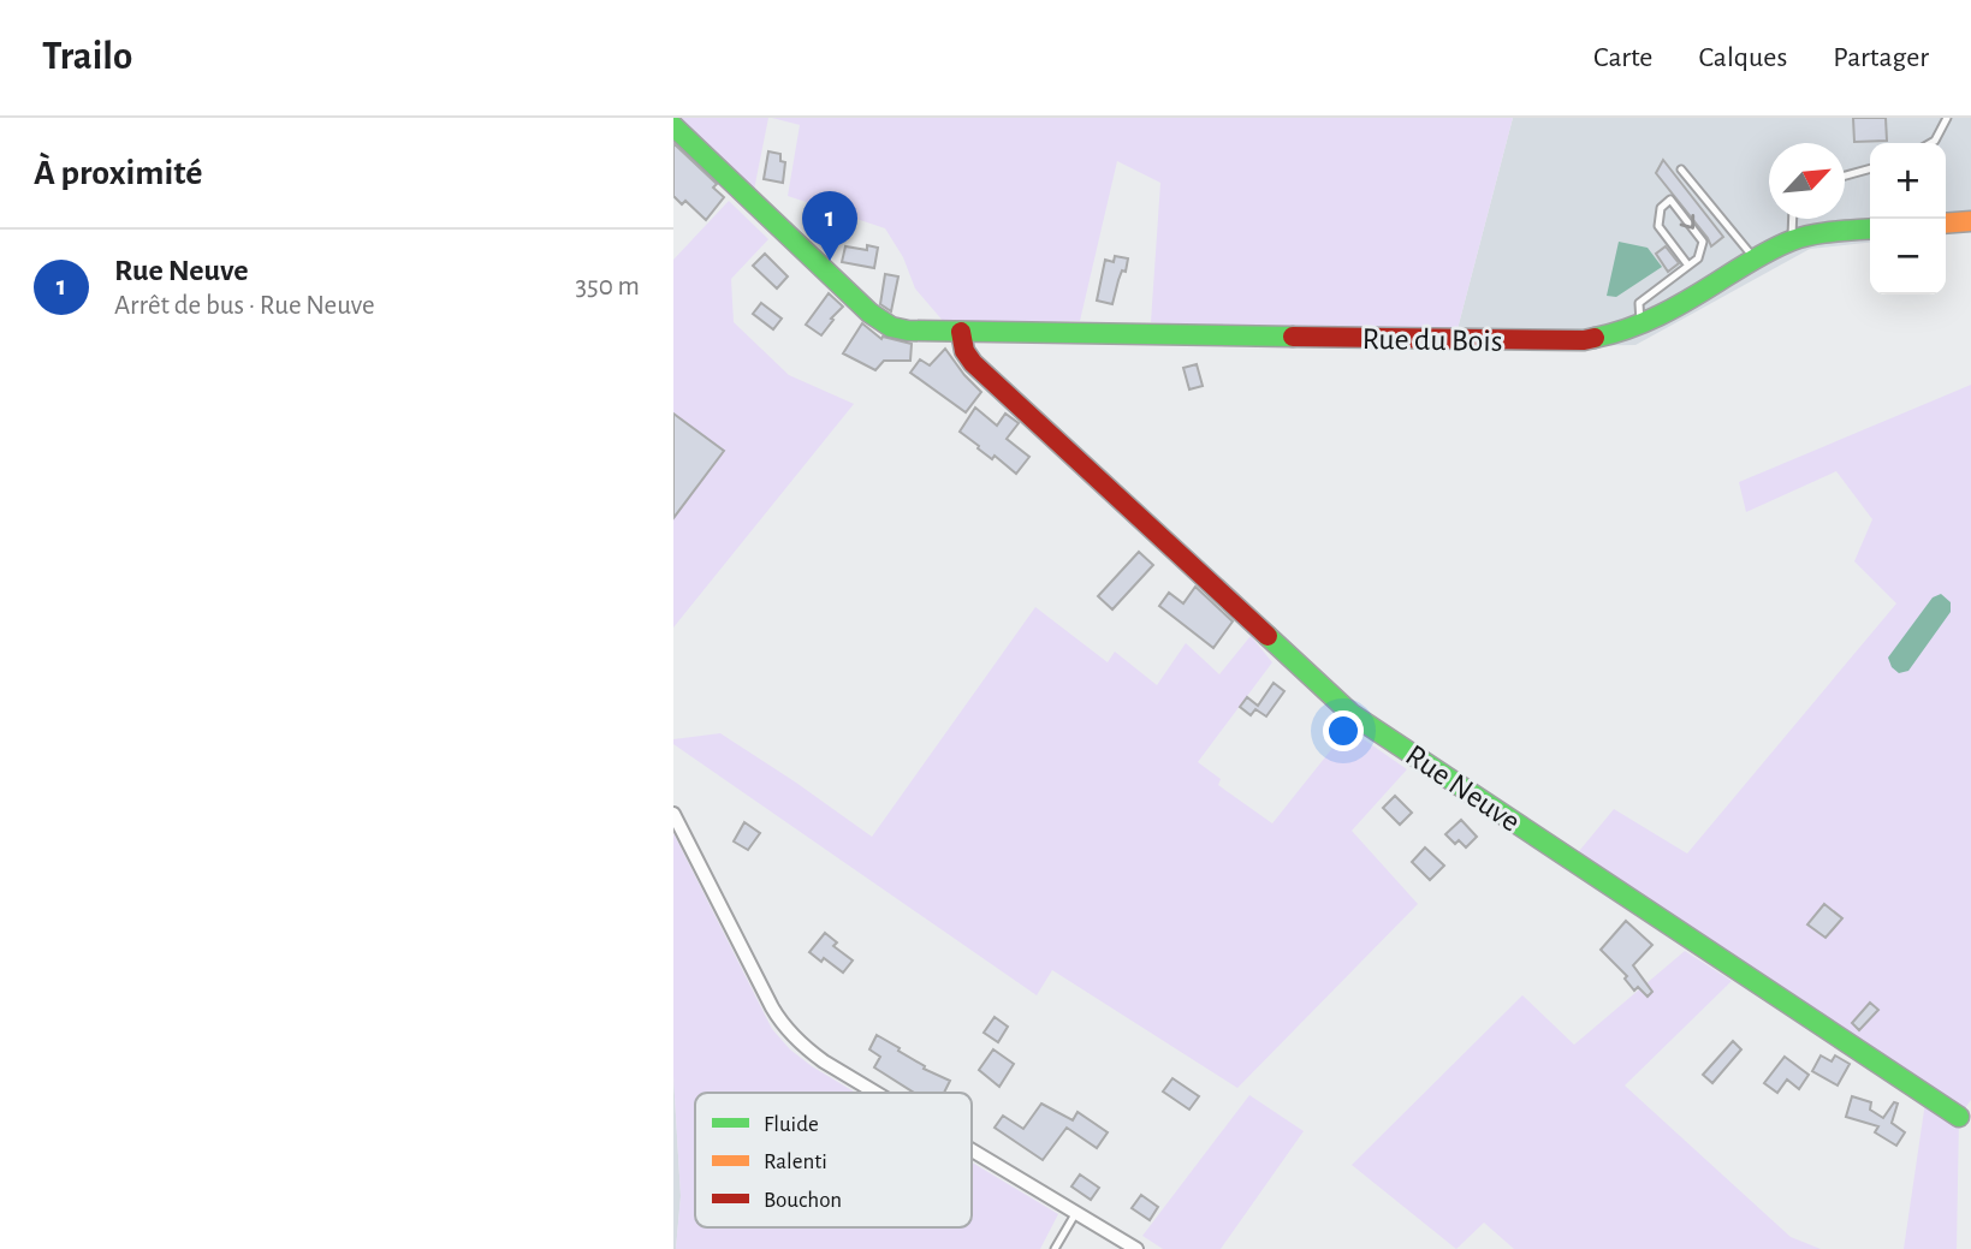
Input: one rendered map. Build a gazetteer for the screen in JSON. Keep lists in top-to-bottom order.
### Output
{
  "streets": {
    "street": ["Rue du Bois", "Rue Neuve"]
  },
  "crossings": [
    ["Rue du Bois", "Rue Neuve"]
  ],
  "legend": ["Fluide", "Ralenti", "Bouchon"],
  "north": "top right",
  "page": {
    "header": "Trailo",
    "nav": ["Carte", "Calques", "Partager"],
    "heading": "À proximité",
    "map_buttons": ["+", "−"],
    "pins": "1",
    "list": [
      {
        "mark": "1",
        "name": "Rue Neuve",
        "note": "Arrêt de bus · Rue Neuve",
        "value": "350 m"
      }
    ]
  }
}
